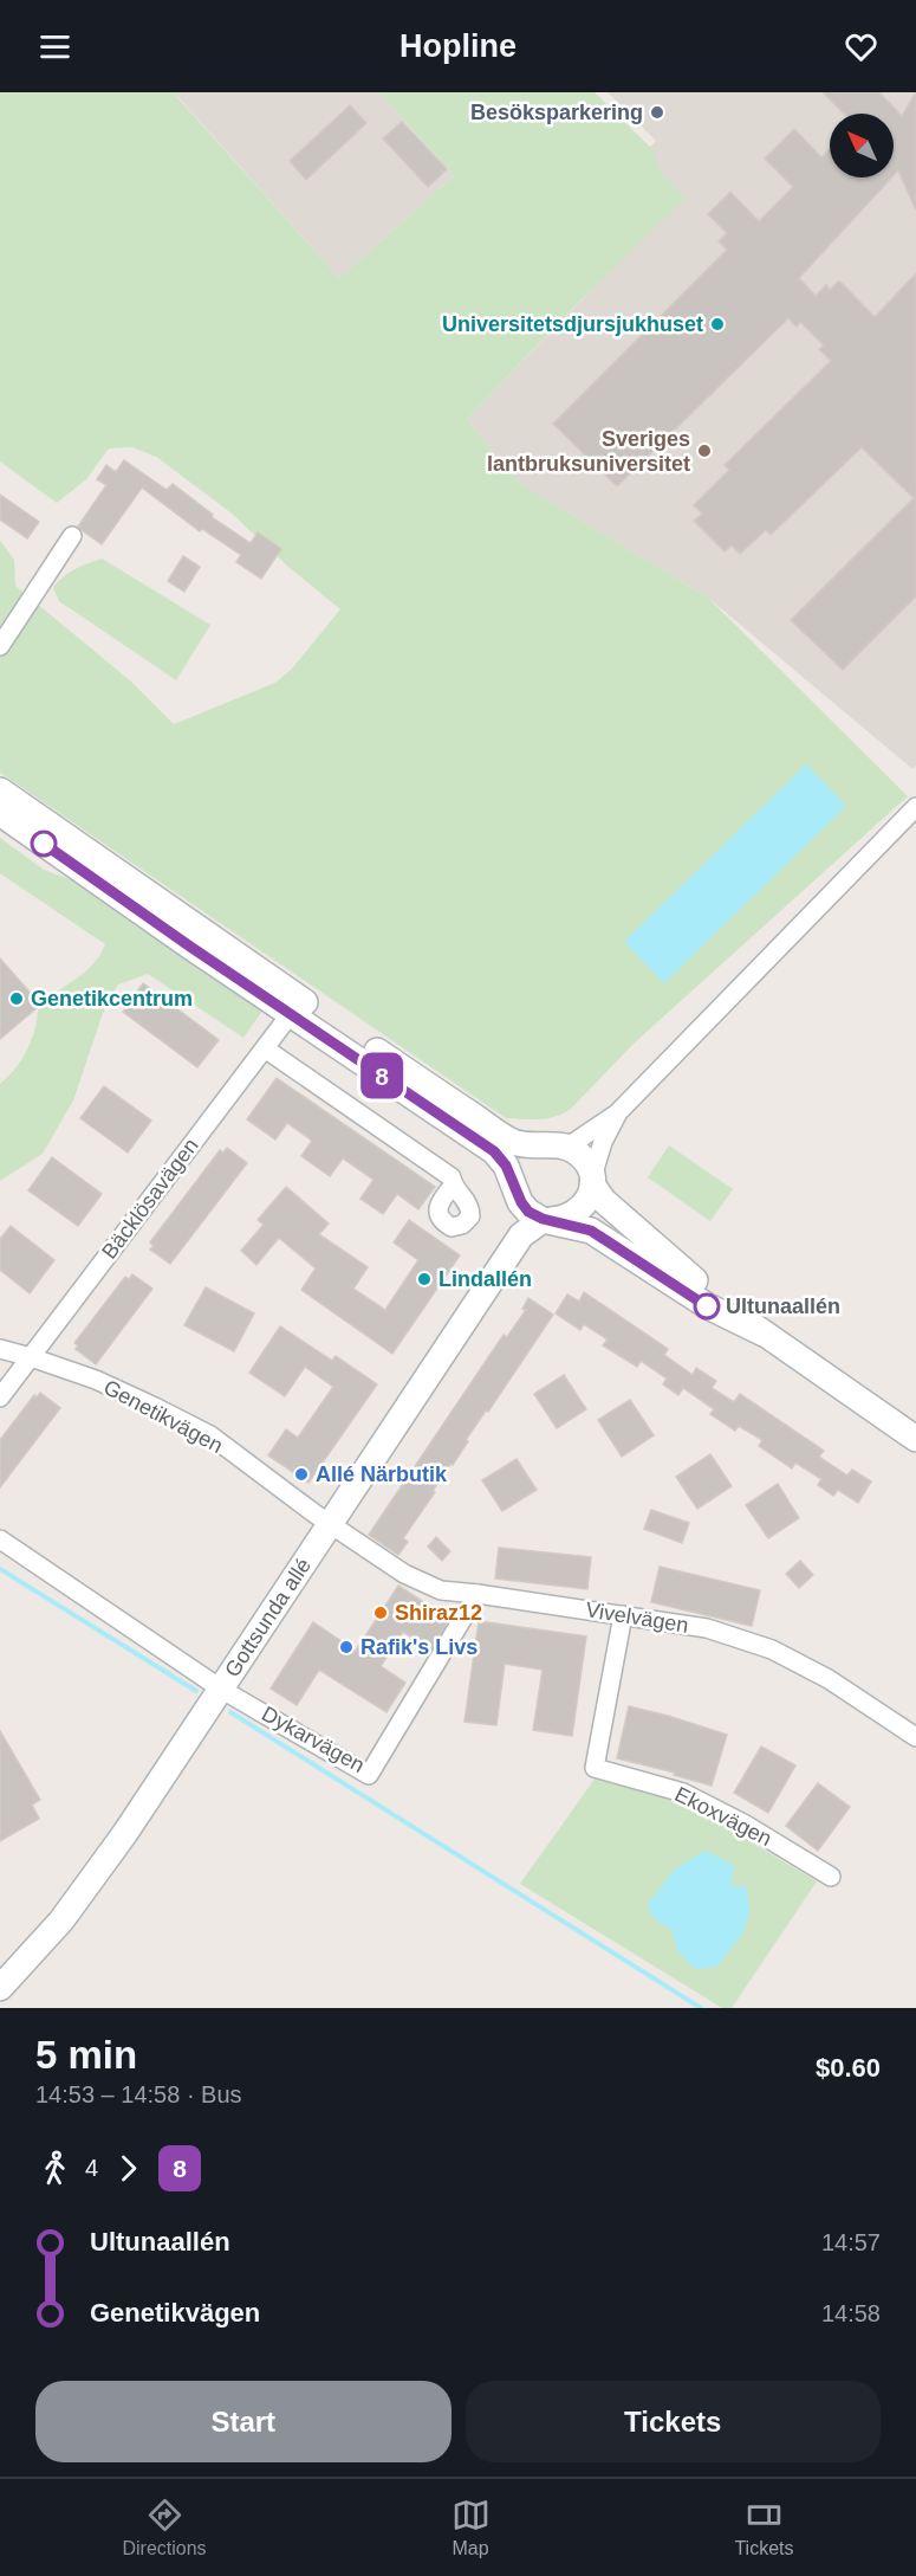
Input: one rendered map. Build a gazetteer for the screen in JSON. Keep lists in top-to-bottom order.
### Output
{
  "streets": {
    "main road": ["Gottsunda allé"],
    "street": [
      "Bäcklösavägen",
      "Genetikvägen",
      "Vivelvägen",
      "Dykarvägen",
      "Ekoxvägen"
    ]
  },
  "crossings": [
    ["Bäcklösavägen", "Genetikvägen"],
    ["Genetikvägen", "Gottsunda allé"],
    ["Genetikvägen", "Vivelvägen"],
    ["Gottsunda allé", "Vivelvägen"],
    ["Gottsunda allé", "Dykarvägen"],
    ["Vivelvägen", "Dykarvägen"],
    ["Vivelvägen", "Ekoxvägen"]
  ],
  "places": [
    "Besöksparkering",
    "Universitetsdjursjukhuset",
    "Sveriges lantbruksuniversitet",
    "Genetikcentrum",
    "Lindallén",
    "Ultunaallén",
    "Allé Närbutik",
    "Shiraz12",
    "Rafik's Livs"
  ],
  "lines": ["bus line 8"],
  "north": "top left",
  "page": {
    "header": "Hopline",
    "on_map": "8",
    "heading": ["5 min", "14:53 – 14:58 · Bus", "$0.60"],
    "legs": ["4", "8"],
    "list": [
      {
        "name": "Ultunaallén",
        "value": "14:57"
      },
      {
        "name": "Genetikvägen",
        "value": "14:58"
      }
    ],
    "buttons": ["Start", "Tickets"],
    "tabs": ["Directions", "Map", "Tickets"]
  }
}
